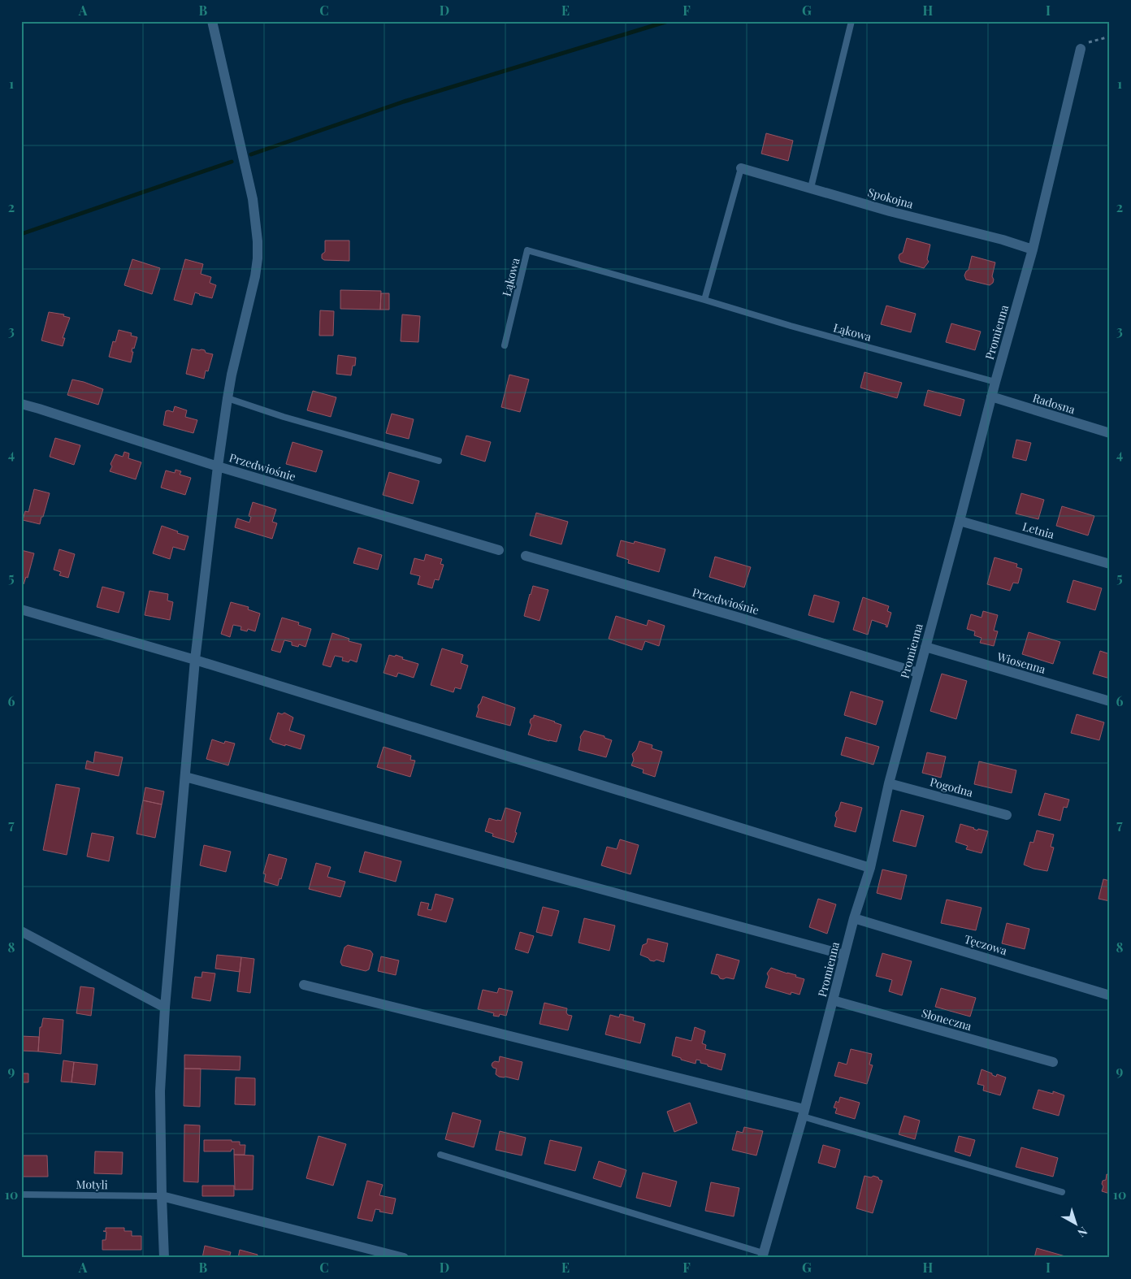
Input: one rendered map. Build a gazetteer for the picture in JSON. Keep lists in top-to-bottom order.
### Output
{
  "streets": {
    "street": [
      "Spokojna",
      "Promienna",
      "Radosna",
      "Przedwiośnie",
      "Letnia",
      "Wiosenna",
      "Pogodna",
      "Tęczowa",
      "Słoneczna"
    ],
    "lane": ["Łąkowa", "Motyli"]
  },
  "crossings": [
    ["Spokojna", "Promienna"],
    ["Łąkowa", "Promienna"],
    ["Promienna", "Radosna"],
    ["Promienna", "Przedwiośnie"],
    ["Promienna", "Letnia"],
    ["Promienna", "Wiosenna"],
    ["Promienna", "Pogodna"],
    ["Promienna", "Tęczowa"],
    ["Promienna", "Słoneczna"]
  ],
  "north": "bottom right",
  "grid": {
    "columns": [
      "A",
      "B",
      "C",
      "D",
      "E",
      "F",
      "G",
      "H",
      "I"
    ],
    "rows": [
      "1",
      "2",
      "3",
      "4",
      "5",
      "6",
      "7",
      "8",
      "9",
      "10"
    ]
  }
}
